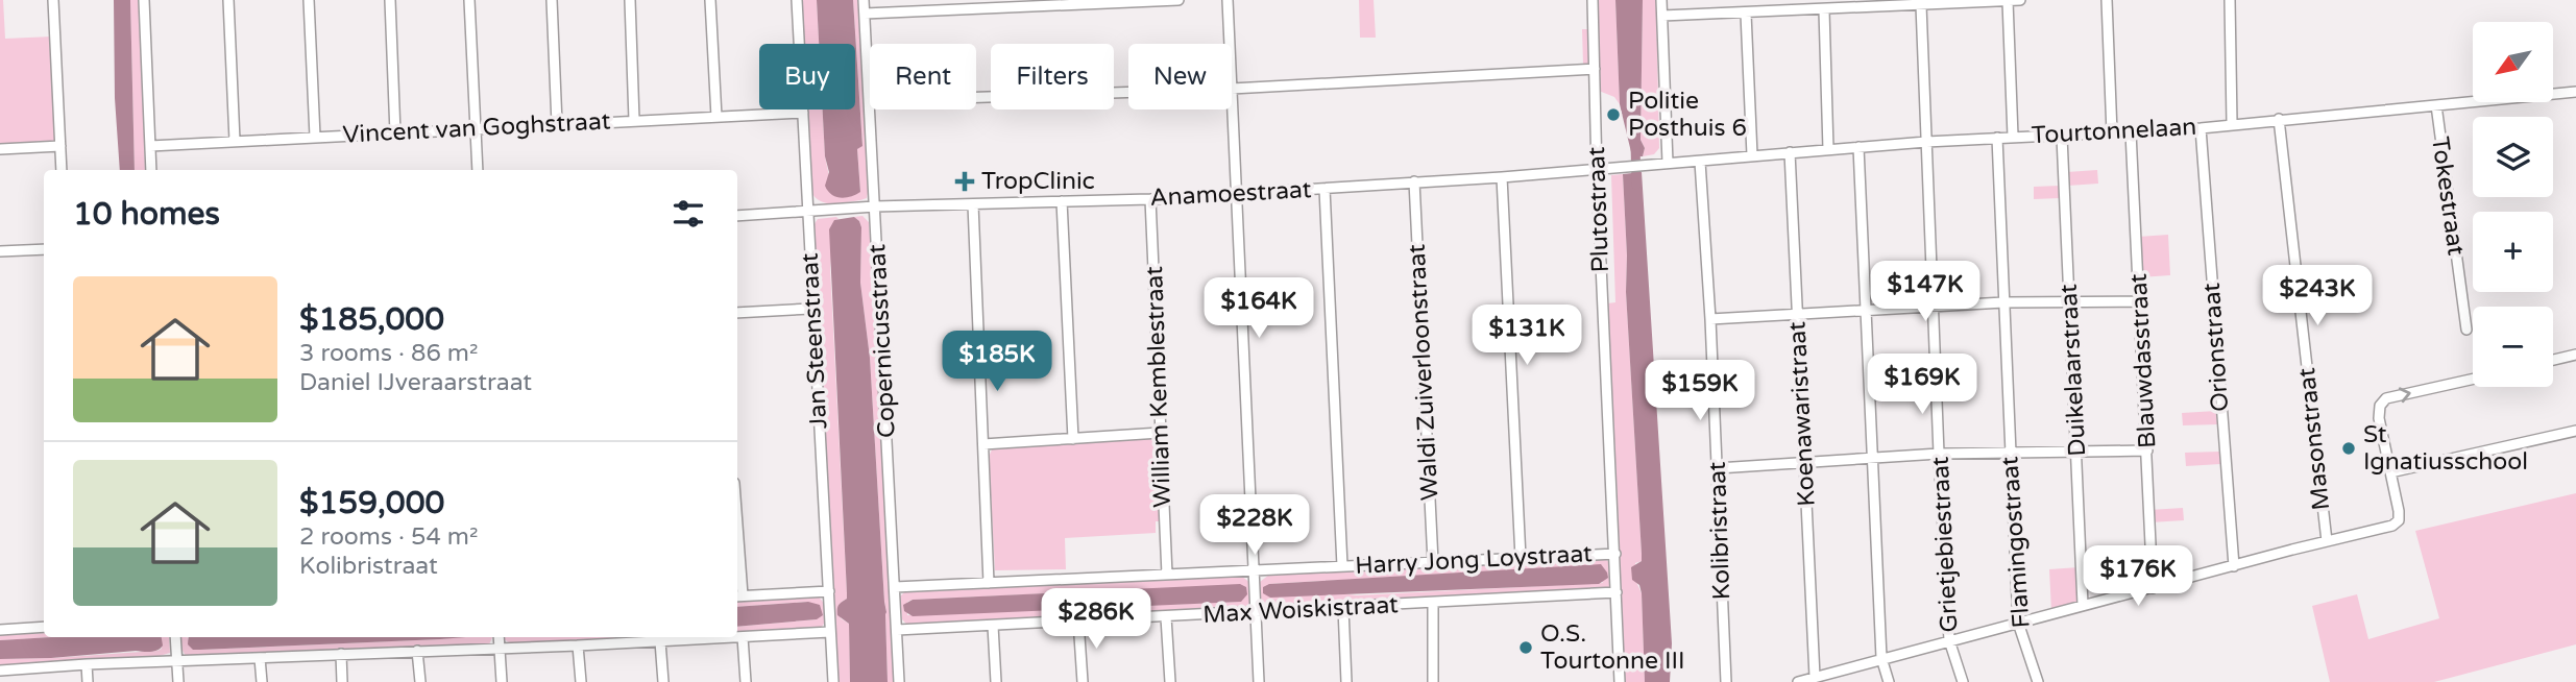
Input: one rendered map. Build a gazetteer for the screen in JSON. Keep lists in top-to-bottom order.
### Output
{
  "streets": {
    "street": [
      "Vincent van Goghstraat",
      "Tourtonnelaan",
      "Anamoestraat",
      "Tokestraat",
      "Plutostraat",
      "Jan Steenstraat",
      "Copernicusstraat",
      "Orionstraat",
      "Blauwdasstraat",
      "Duikelaarstraat",
      "Waldi Zuiverloonstraat",
      "William Kemblestraat",
      "Koenawaristraat",
      "Masonstraat",
      "Kolibristraat",
      "Flamingostraat",
      "Grietjebiestraat",
      "Harry Jong Loystraat",
      "Max Woiskistraat"
    ]
  },
  "crossings": [
    ["Vincent van Goghstraat", "Jan Steenstraat"],
    ["Tourtonnelaan", "Anamoestraat"],
    ["Tourtonnelaan", "Tokestraat"],
    ["Tourtonnelaan", "Orionstraat"],
    ["Tourtonnelaan", "Blauwdasstraat"],
    ["Tourtonnelaan", "Duikelaarstraat"],
    ["Tourtonnelaan", "Koenawaristraat"],
    ["Tourtonnelaan", "Masonstraat"],
    ["Tourtonnelaan", "Kolibristraat"],
    ["Tourtonnelaan", "Flamingostraat"],
    ["Tourtonnelaan", "Grietjebiestraat"],
    ["Anamoestraat", "Plutostraat"],
    ["Anamoestraat", "Jan Steenstraat"],
    ["Anamoestraat", "Copernicusstraat"],
    ["Anamoestraat", "Waldi Zuiverloonstraat"],
    ["Anamoestraat", "William Kemblestraat"],
    ["Plutostraat", "Harry Jong Loystraat"],
    ["Plutostraat", "Max Woiskistraat"],
    ["Copernicusstraat", "Harry Jong Loystraat"],
    ["Copernicusstraat", "Max Woiskistraat"],
    ["Waldi Zuiverloonstraat", "Harry Jong Loystraat"],
    ["William Kemblestraat", "Harry Jong Loystraat"]
  ],
  "places": {
    "other": ["Politie Posthuis 6", "St Ignatiusschool", "O.S. Tourtonne III"],
    "health": ["TropClinic"]
  },
  "north": "bottom left",
  "page": {
    "map_buttons": ["+", "−"],
    "chip": [
      "Buy",
      "Rent",
      "Filters",
      "New"
    ],
    "heading": "10 homes",
    "list": [
      {
        "name": "$185,000",
        "note": "3 rooms · 86 m² · Daniel IJveraarstraat"
      },
      {
        "name": "$159,000",
        "note": "2 rooms · 54 m² · Kolibristraat"
      }
    ],
    "price": [
      "$147K",
      "$243K",
      "$164K",
      "$131K",
      "$185K",
      "$169K",
      "$159K",
      "$228K",
      "$176K",
      "$286K"
    ]
  }
}
